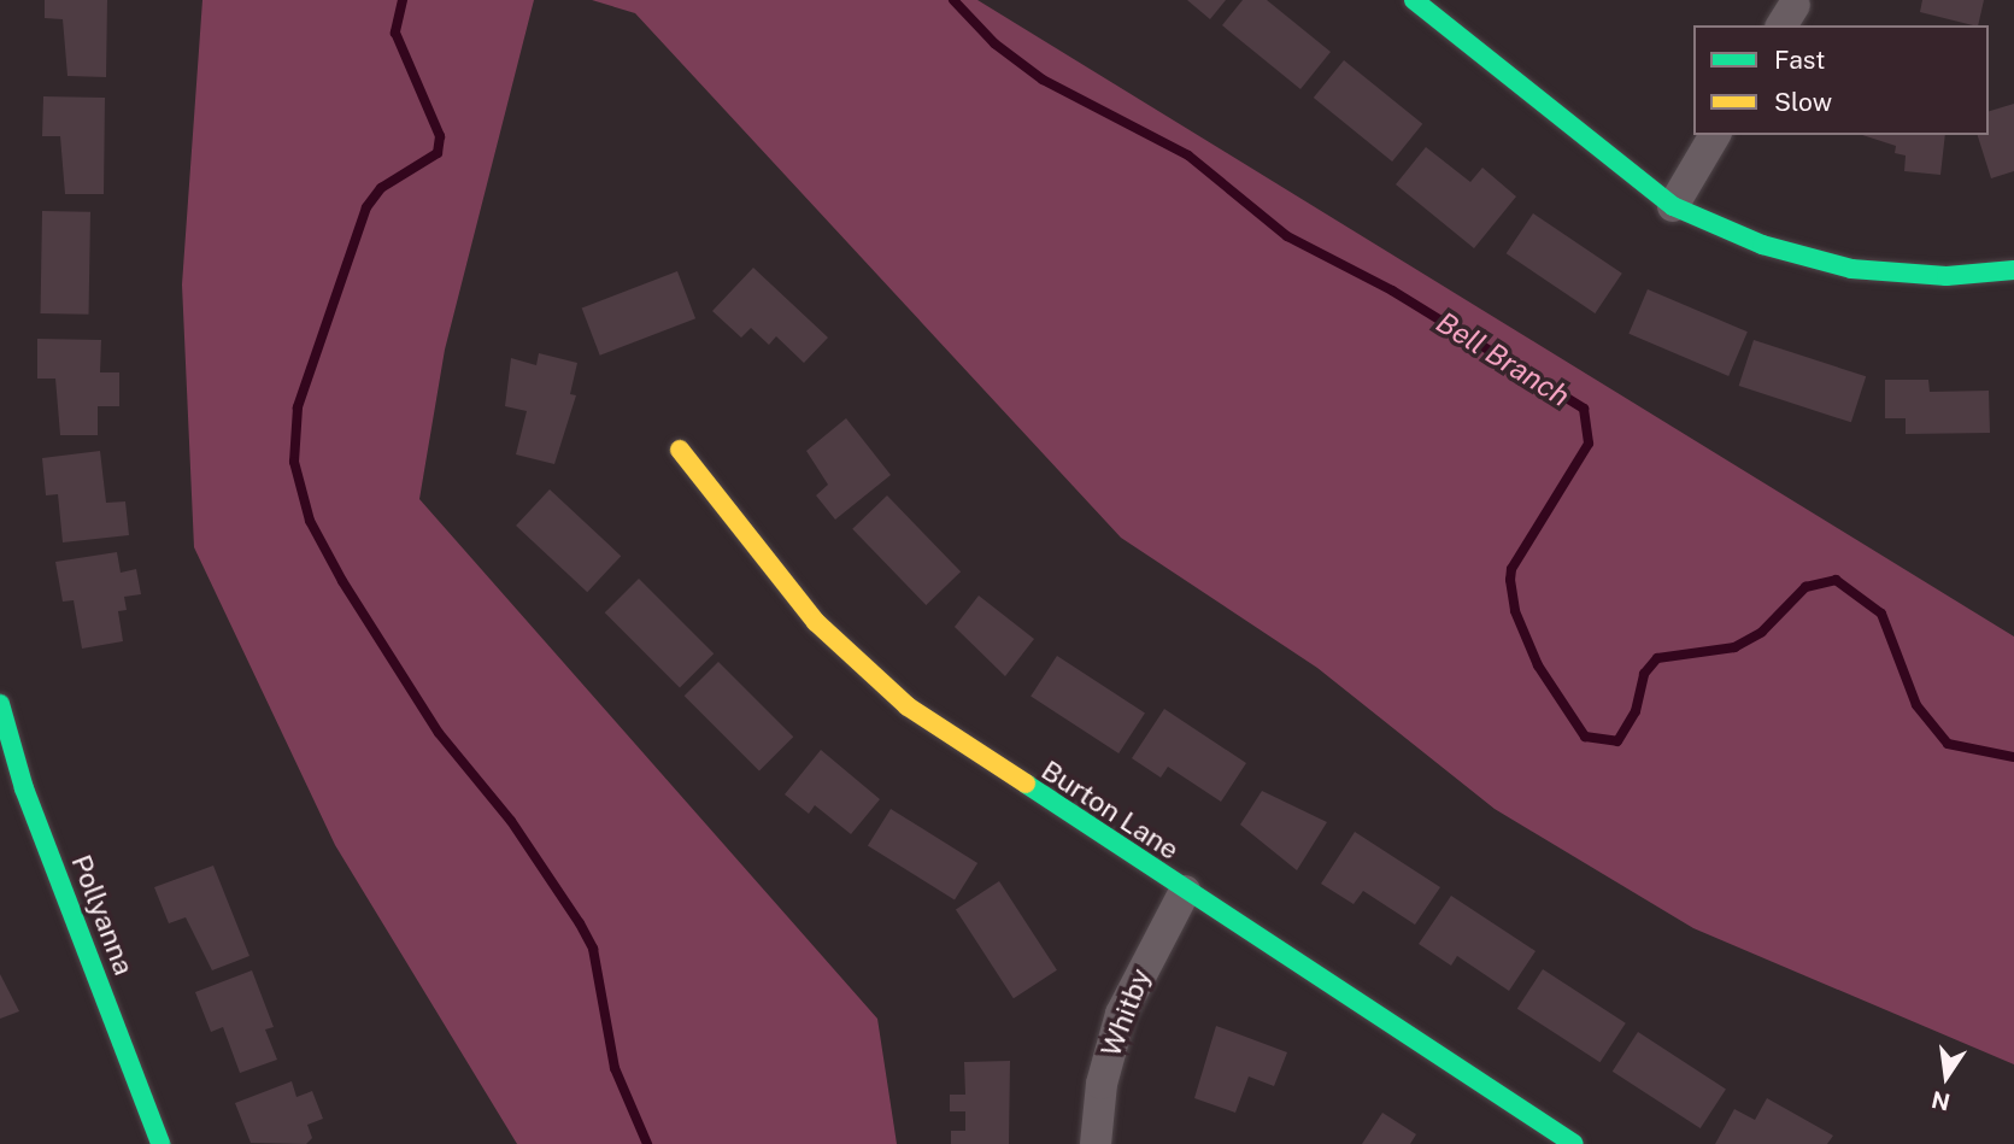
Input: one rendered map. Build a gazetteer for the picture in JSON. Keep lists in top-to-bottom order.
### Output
{
  "streets": {
    "street": ["Burton Lane", "Pollyanna", "Whitby"]
  },
  "crossings": [
    ["Burton Lane", "Whitby"]
  ],
  "water": ["Bell Branch"],
  "legend": ["Fast", "Slow"],
  "north": "bottom"
}
